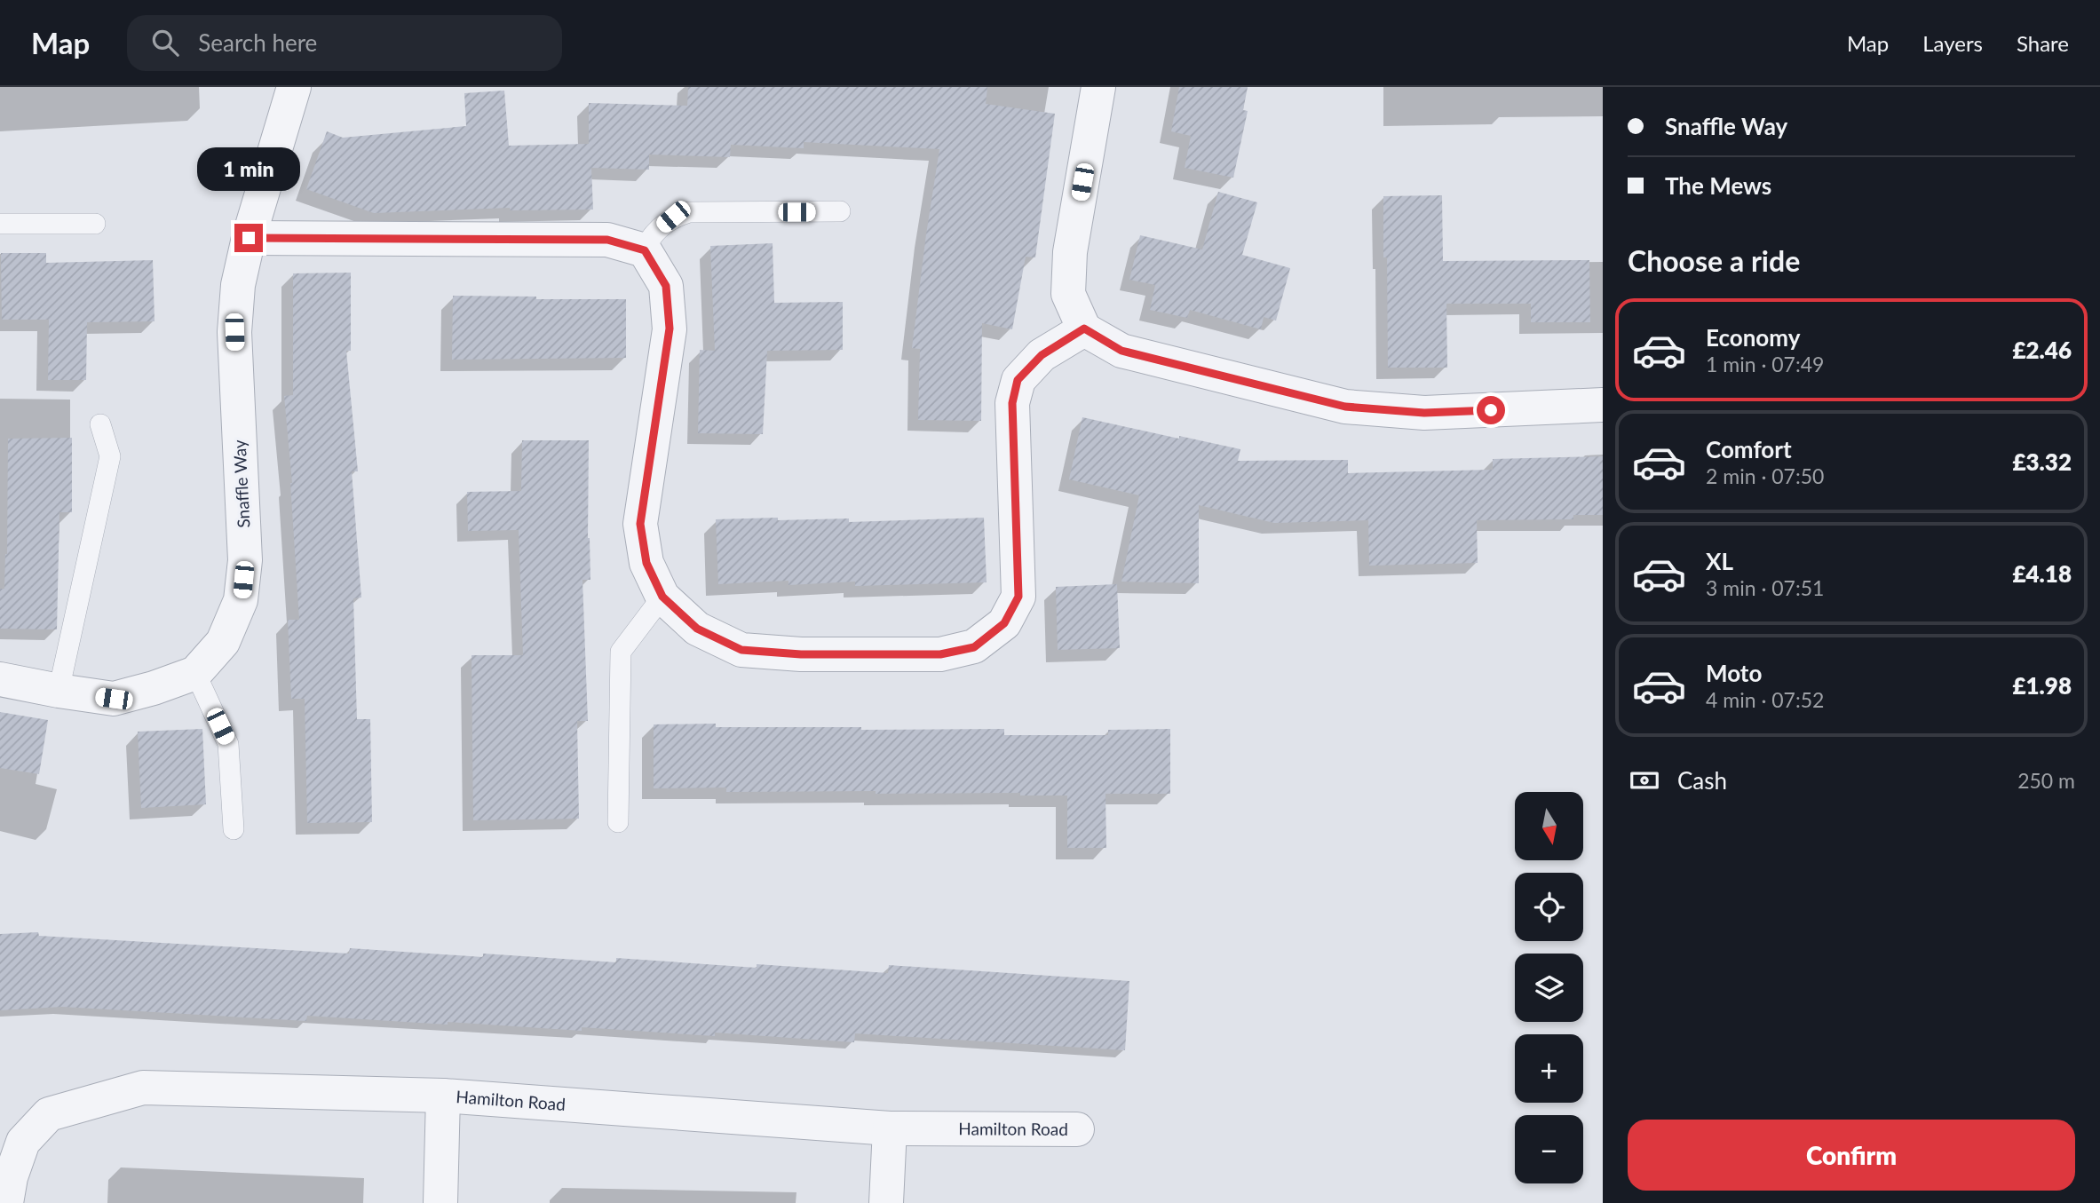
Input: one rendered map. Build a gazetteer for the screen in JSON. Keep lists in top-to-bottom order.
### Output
{
  "streets": {
    "street": ["Snaffle Way", "Hamilton Road"]
  },
  "north": "bottom",
  "page": {
    "header": "Map",
    "search": "Search here",
    "nav": ["Map", "Layers", "Share"],
    "banner": ["Snaffle Way", "The Mews"],
    "bubble": "1 min",
    "heading": "Choose a ride",
    "list": [
      {
        "name": "Economy",
        "note": "1 min · 07:49",
        "value": "£2.46"
      },
      {
        "name": "Comfort",
        "note": "2 min · 07:50",
        "value": "£3.32"
      },
      {
        "name": "XL",
        "note": "3 min · 07:51",
        "value": "£4.18"
      },
      {
        "name": "Moto",
        "note": "4 min · 07:52",
        "value": "£1.98"
      }
    ],
    "pay": ["Cash", "250 m"],
    "map_buttons": ["+", "−"],
    "buttons": "Confirm"
  }
}
